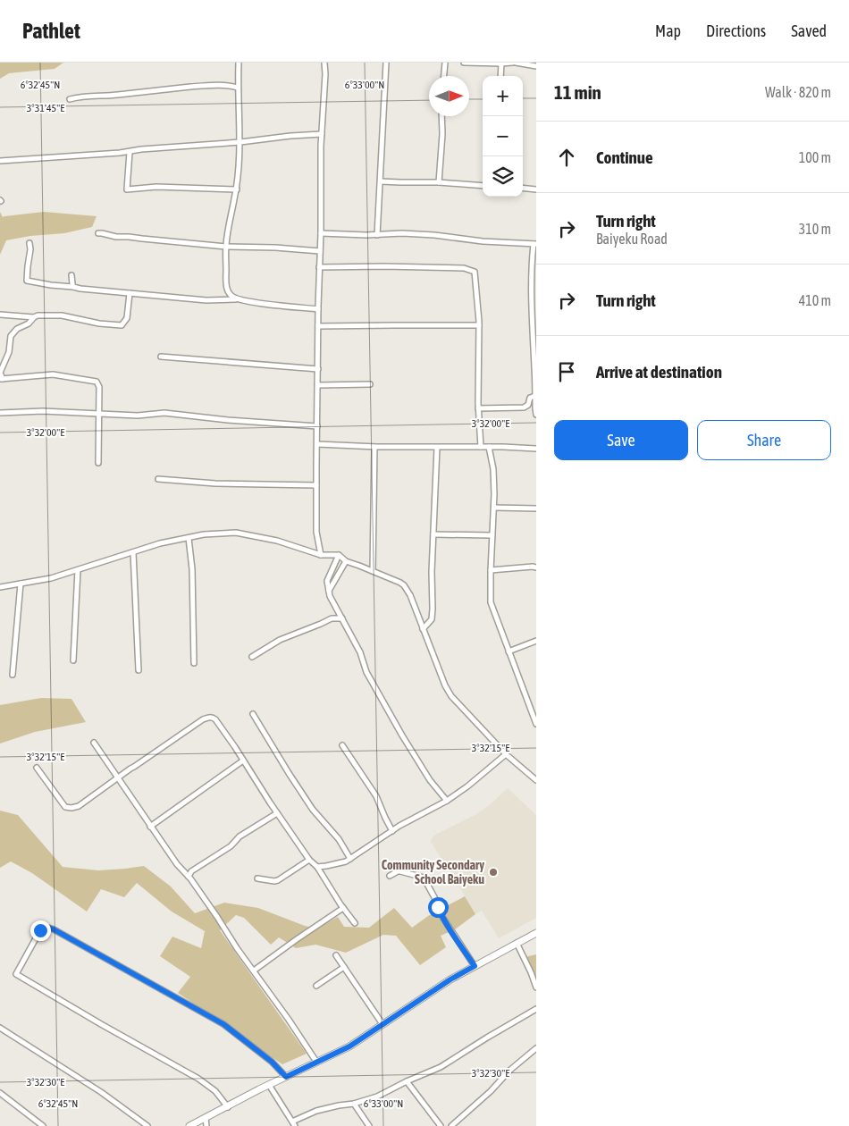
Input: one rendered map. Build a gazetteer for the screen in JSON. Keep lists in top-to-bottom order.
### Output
{
  "places": ["Community Secondary School Baiyeku"],
  "north": "right",
  "page": {
    "header": "Pathlet",
    "nav": ["Map", "Directions", "Saved"],
    "heading": ["11 min", "Walk · 820 m"],
    "map_buttons": ["+", "−"],
    "list": [
      ["Continue", "100 m"],
      ["Turn right", "Baiyeku Road", "310 m"],
      ["Turn right", "410 m"],
      "Arrive at destination"
    ],
    "buttons": ["Save", "Share"]
  },
  "coordinates": [
    "6°32'45\"N",
    "6°33'00\"N",
    "3°31'45\"E",
    "3°32'00\"E",
    "3°32'15\"E",
    "3°32'30\"E"
  ]
}
